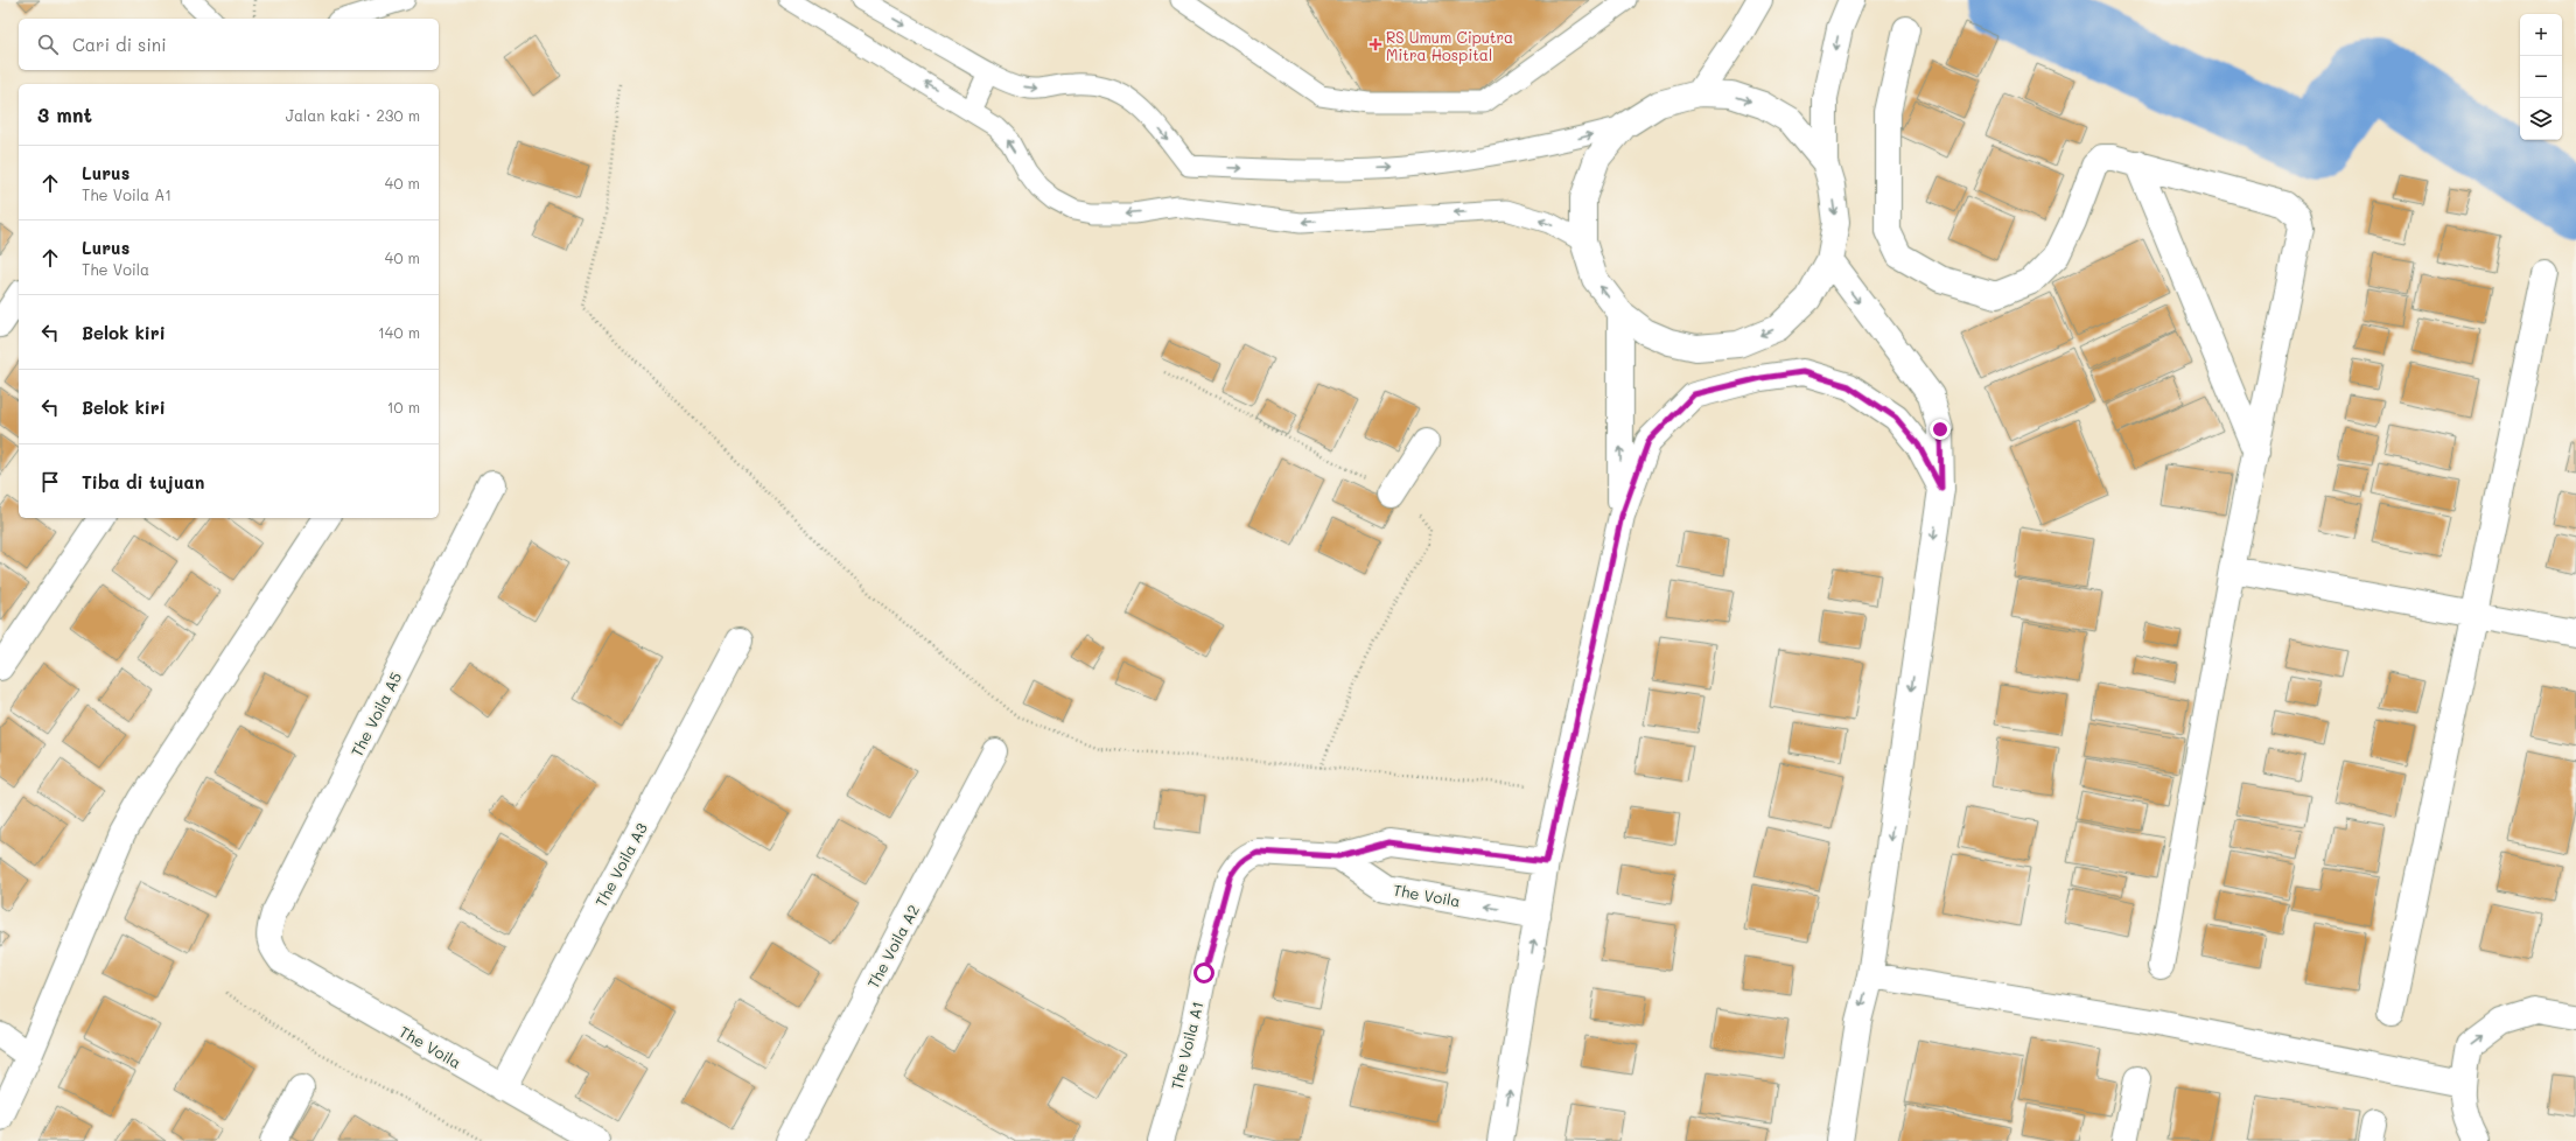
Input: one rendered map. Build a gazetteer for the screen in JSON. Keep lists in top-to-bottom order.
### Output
{
  "streets": {
    "street": [
      "The Voila A5",
      "The Voila A3",
      "The Voila",
      "The Voila A2",
      "The Voila A1"
    ]
  },
  "crossings": [
    ["The Voila A5", "The Voila"],
    ["The Voila A3", "The Voila"],
    ["The Voila", "The Voila A1"]
  ],
  "places": {
    "health": ["RS Umum Ciputra Mitra Hospital"]
  },
  "page": {
    "map_buttons": ["+", "−"],
    "search": "Cari di sini",
    "heading": ["3 mnt", "Jalan kaki · 230 m"],
    "list": [
      ["Lurus", "The Voila A1", "40 m"],
      ["Lurus", "The Voila", "40 m"],
      ["Belok kiri", "140 m"],
      ["Belok kiri", "10 m"],
      "Tiba di tujuan"
    ]
  }
}
